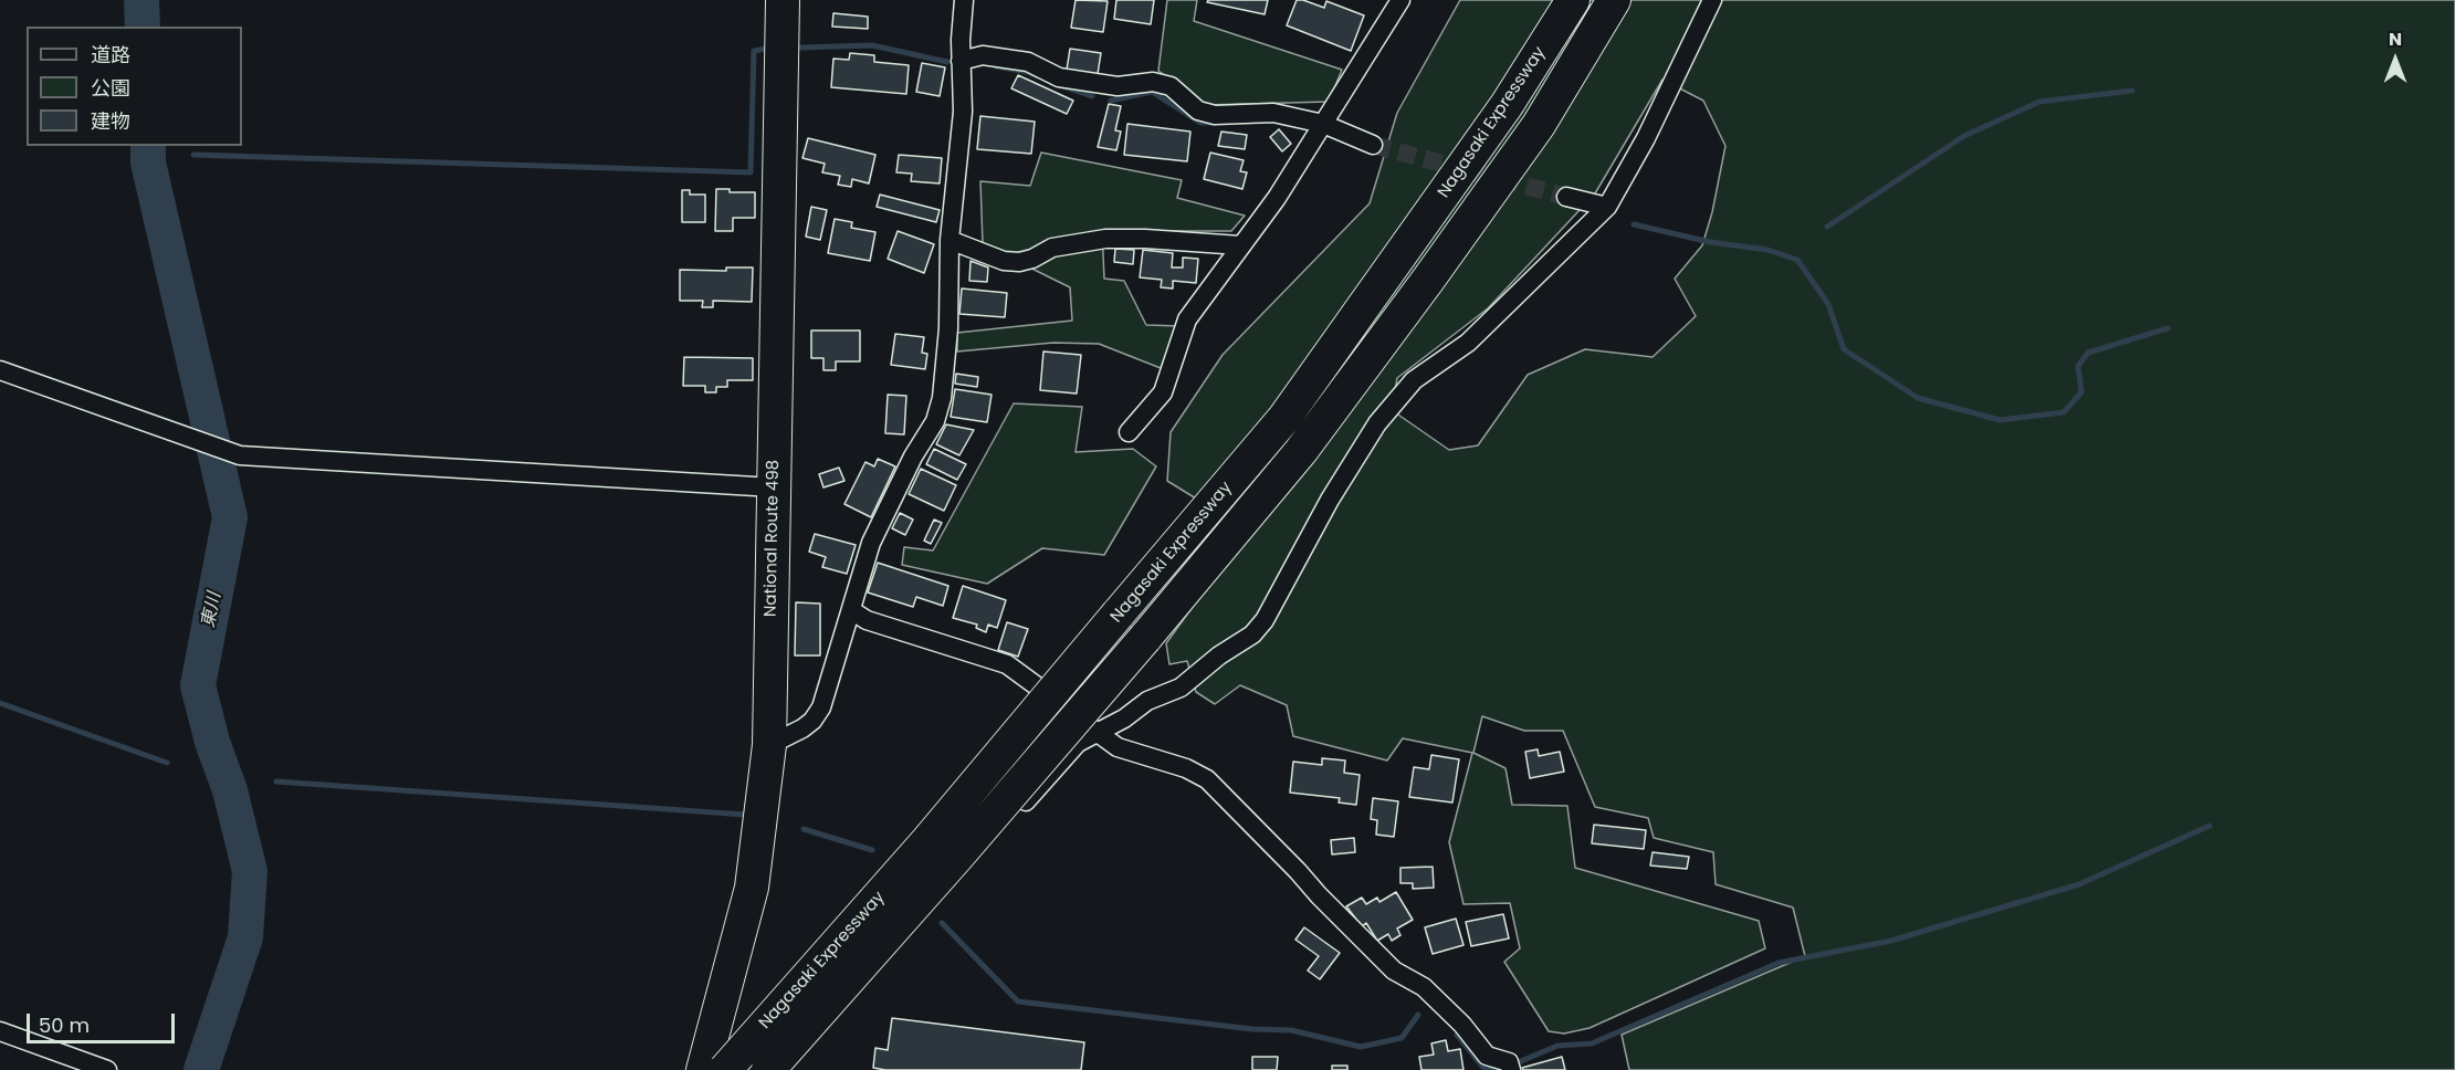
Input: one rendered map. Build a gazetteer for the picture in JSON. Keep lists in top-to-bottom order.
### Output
{
  "streets": {
    "highway": ["Nagasaki Expressway", "National Route 498"]
  },
  "water": ["東川"],
  "legend": ["道路", "公園", "建物"],
  "scale_bar": "50 m",
  "north": "top"
}
